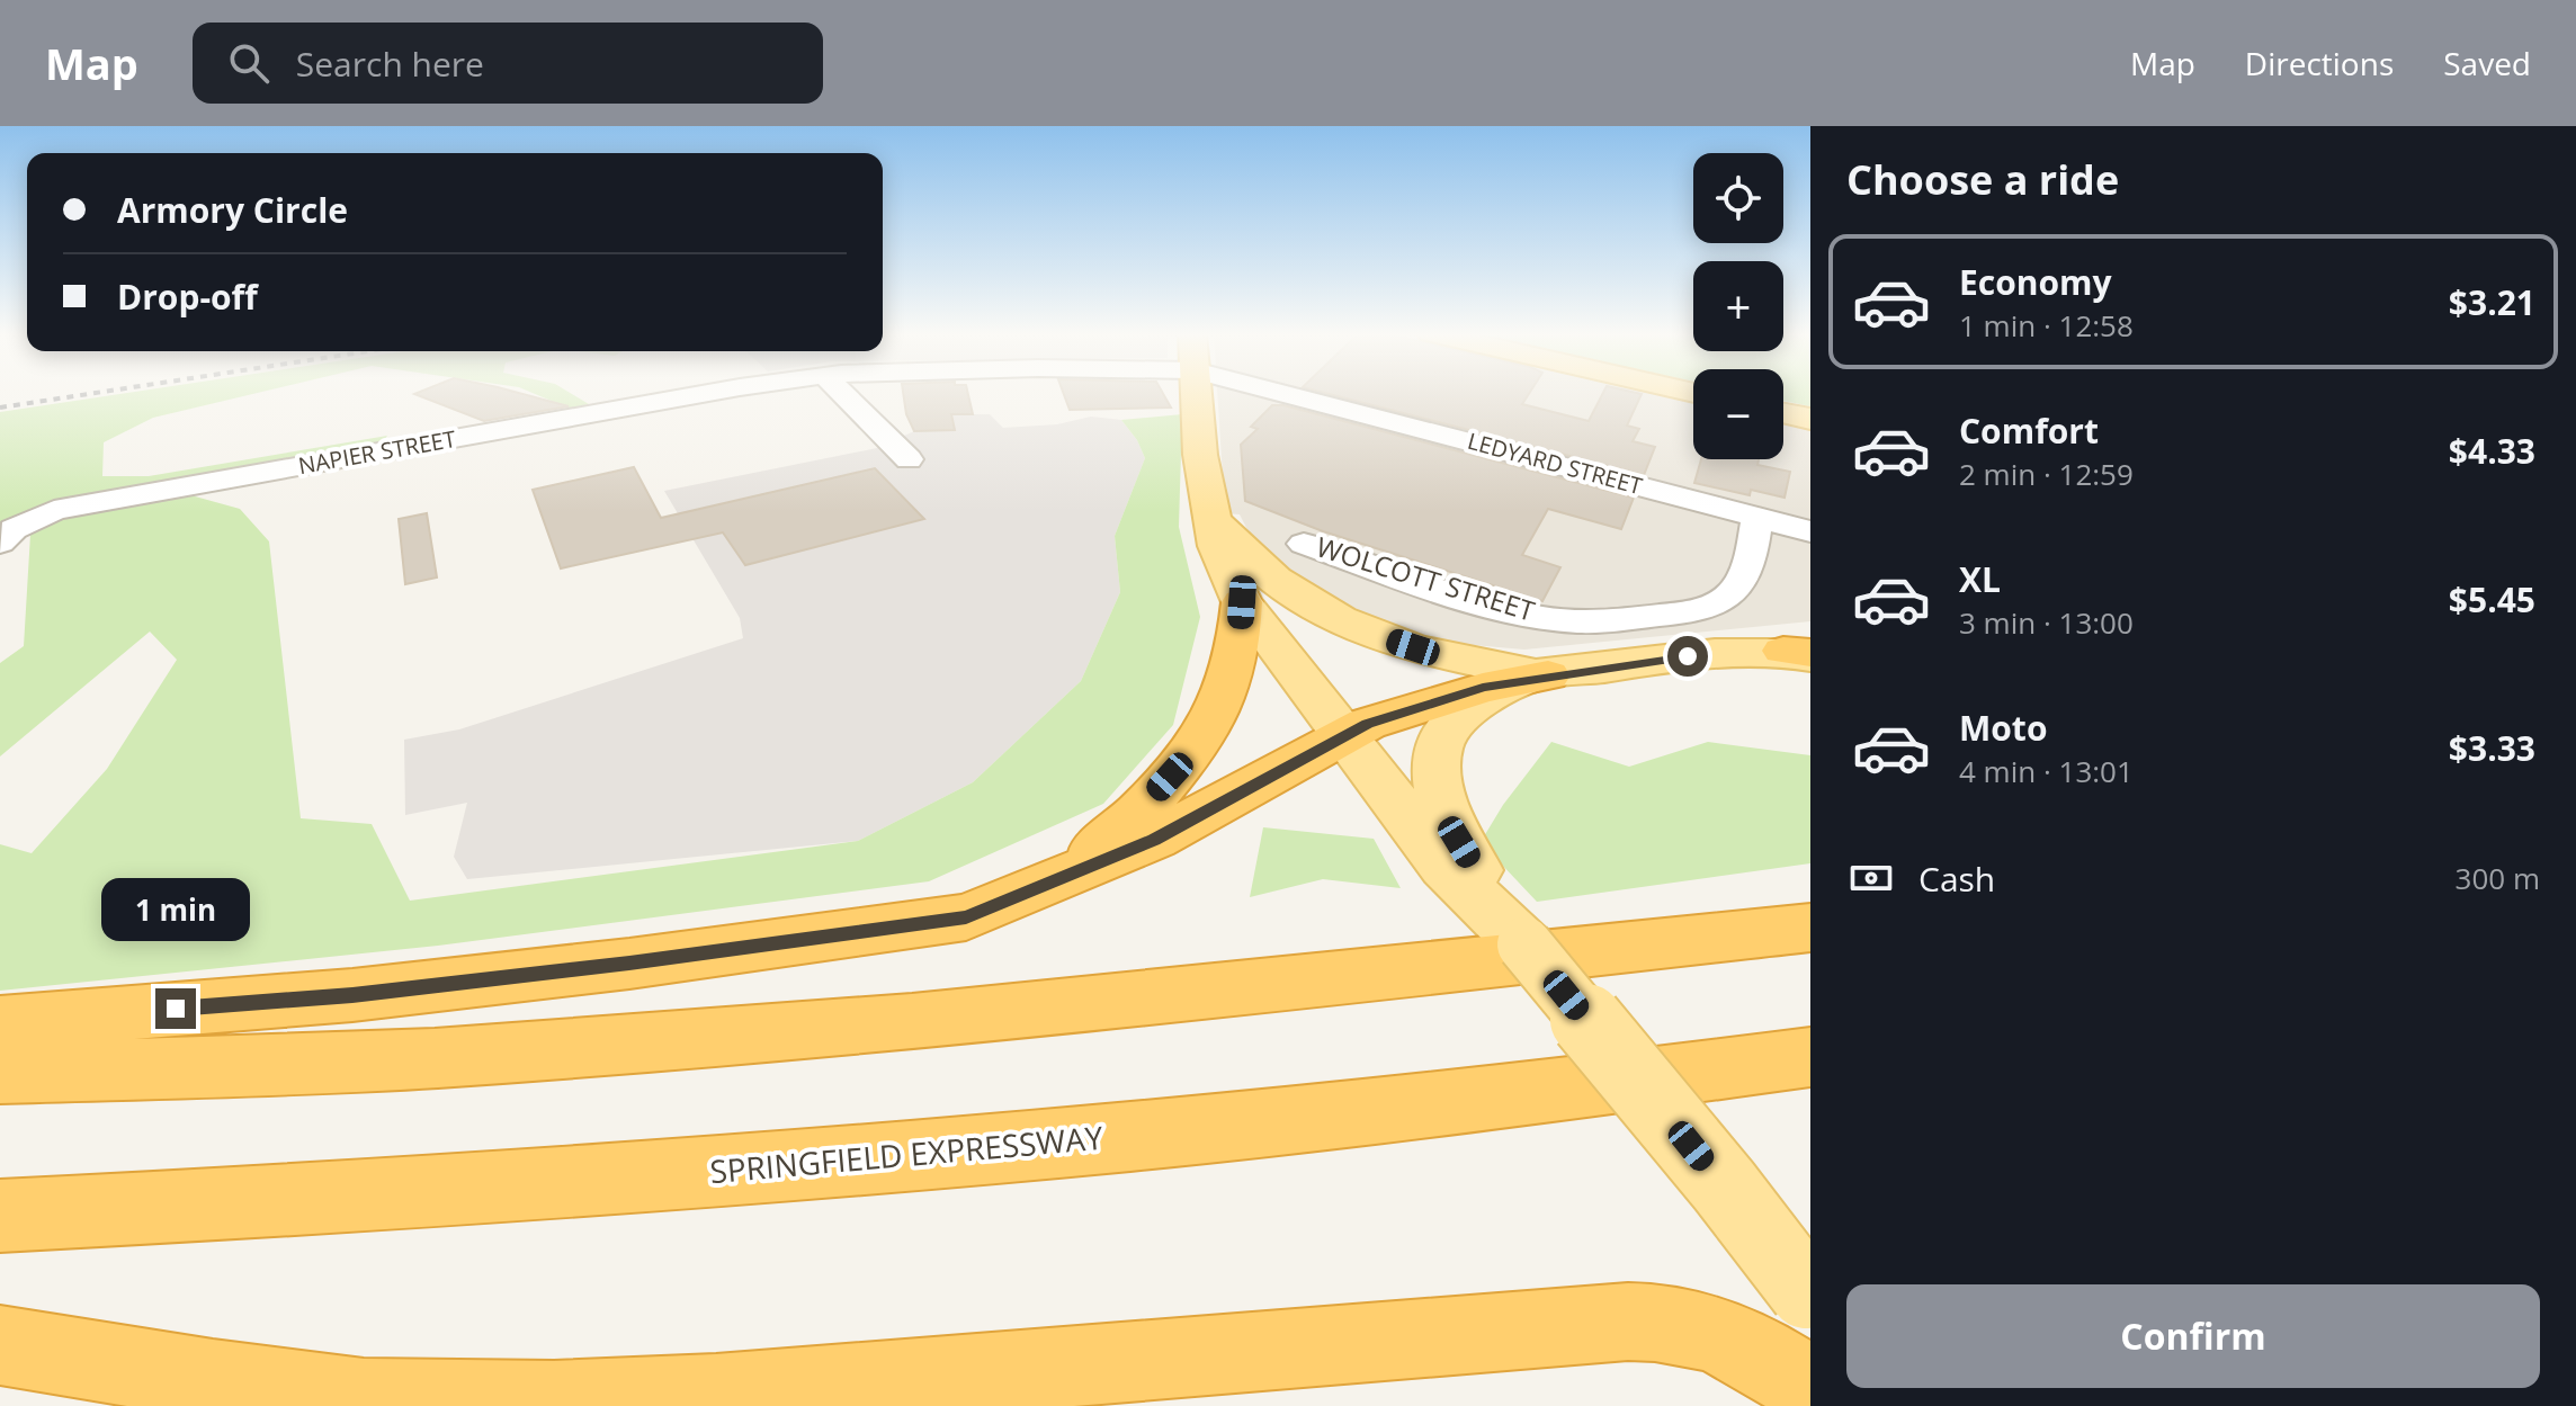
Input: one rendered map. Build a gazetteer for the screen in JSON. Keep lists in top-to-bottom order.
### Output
{
  "streets": {
    "highway": ["SPRINGFIELD EXPRESSWAY"],
    "street": ["NAPIER STREET", "LEDYARD STREET", "WOLCOTT STREET"]
  },
  "crossings": [
    ["LEDYARD STREET", "WOLCOTT STREET"]
  ],
  "page": {
    "header": "Map",
    "search": "Search here",
    "nav": ["Map", "Directions", "Saved"],
    "heading": "Choose a ride",
    "map_buttons": ["+", "−"],
    "banner": ["Armory Circle", "Drop-off"],
    "list": [
      {
        "name": "Economy",
        "note": "1 min · 12:58",
        "value": "$3.21"
      },
      {
        "name": "Comfort",
        "note": "2 min · 12:59",
        "value": "$4.33"
      },
      {
        "name": "XL",
        "note": "3 min · 13:00",
        "value": "$5.45"
      },
      {
        "name": "Moto",
        "note": "4 min · 13:01",
        "value": "$3.33"
      }
    ],
    "pay": ["Cash", "300 m"],
    "bubble": "1 min",
    "buttons": "Confirm"
  }
}
